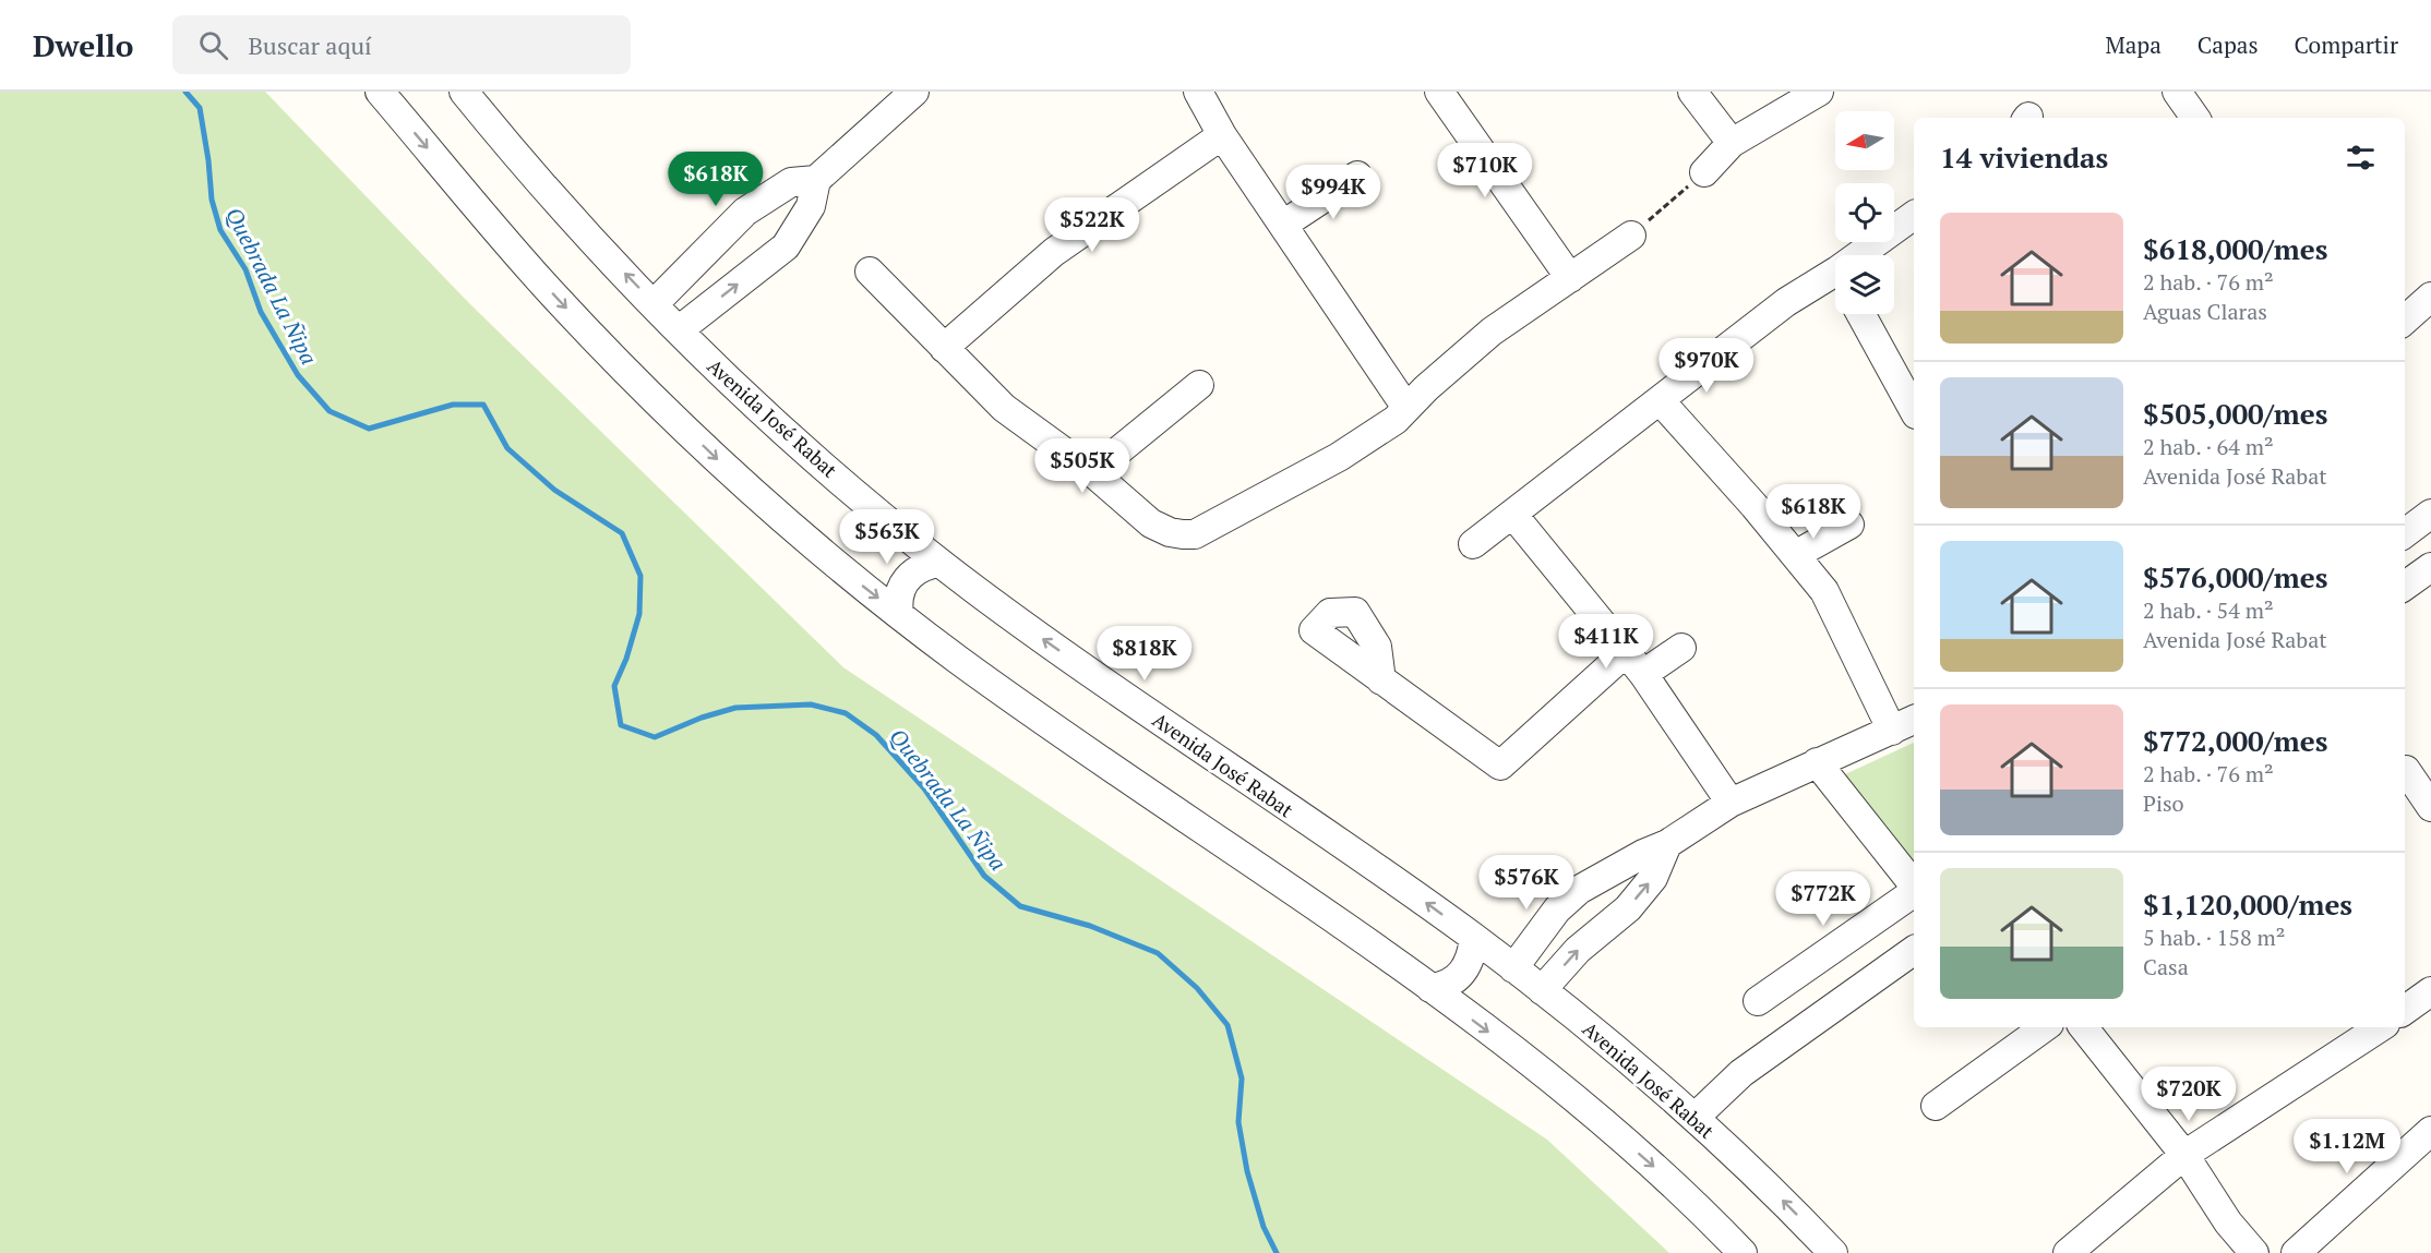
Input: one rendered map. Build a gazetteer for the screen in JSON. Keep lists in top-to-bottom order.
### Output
{
  "streets": {
    "street": ["Avenida José Rabat"]
  },
  "water": ["Quebrada La Ñipa"],
  "north": "left",
  "page": {
    "header": "Dwello",
    "search": "Buscar aquí",
    "nav": ["Mapa", "Capas", "Compartir"],
    "heading": "14 viviendas",
    "price": [
      "$710K",
      "$618K",
      "$994K",
      "$522K",
      "$970K",
      "$505K",
      "$618K",
      "$563K",
      "$411K",
      "$818K",
      "$576K",
      "$772K",
      "$720K",
      "$1.12M"
    ],
    "list": [
      {
        "name": "$618,000/mes",
        "note": "2 hab. · 76 m² · Aguas Claras"
      },
      {
        "name": "$505,000/mes",
        "note": "2 hab. · 64 m² · Avenida José Rabat"
      },
      {
        "name": "$576,000/mes",
        "note": "2 hab. · 54 m² · Avenida José Rabat"
      },
      {
        "name": "$772,000/mes",
        "note": "2 hab. · 76 m² · Piso"
      },
      {
        "name": "$1,120,000/mes",
        "note": "5 hab. · 158 m² · Casa"
      }
    ]
  }
}
